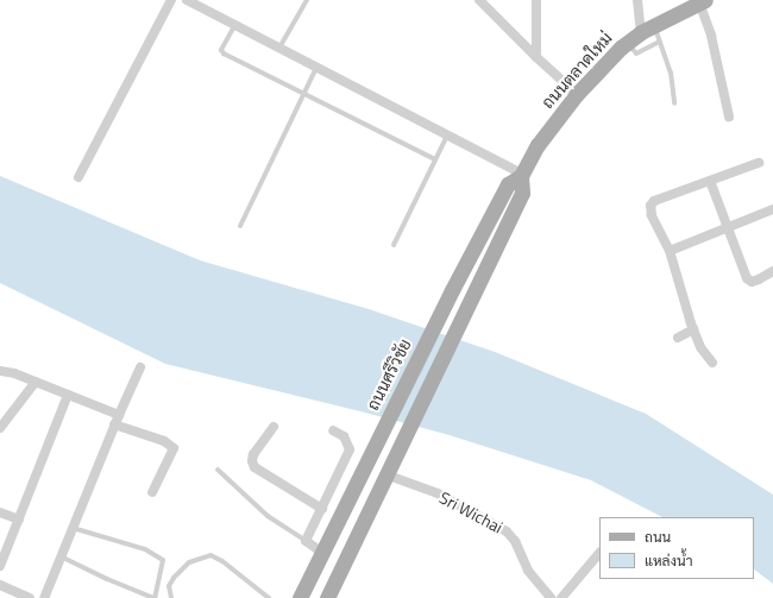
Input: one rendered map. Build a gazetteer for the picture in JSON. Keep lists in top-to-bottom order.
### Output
{
  "streets": {
    "main road": ["ถนนตลาดใหม่", "ถนนศรีวิชัย"],
    "street": ["Sri Wichai"]
  },
  "crossings": [
    ["ถนนตลาดใหม่", "ถนนศรีวิชัย"]
  ],
  "legend": ["ถนน", "แหล่งน้ำ"]
}
